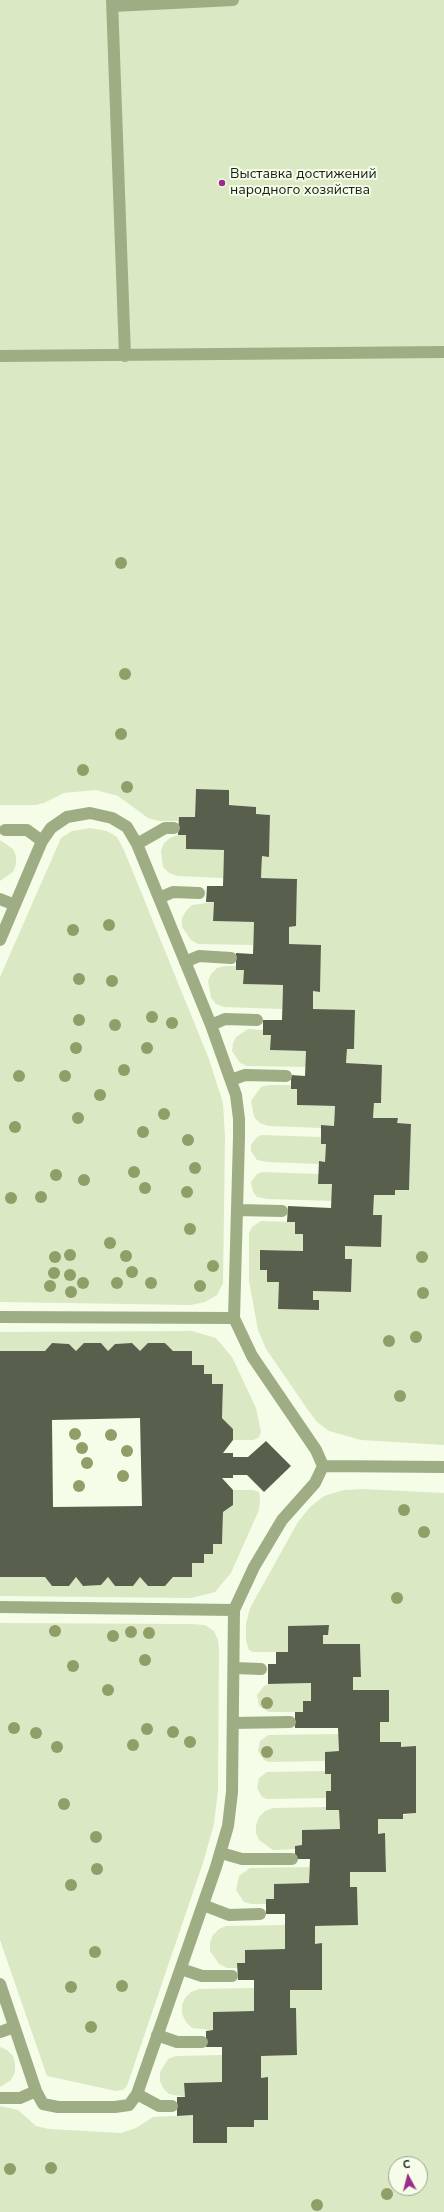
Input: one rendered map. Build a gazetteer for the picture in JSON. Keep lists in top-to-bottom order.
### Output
{
  "places": ["Выставка достижений народного хозяйства"],
  "north": "top"
}
